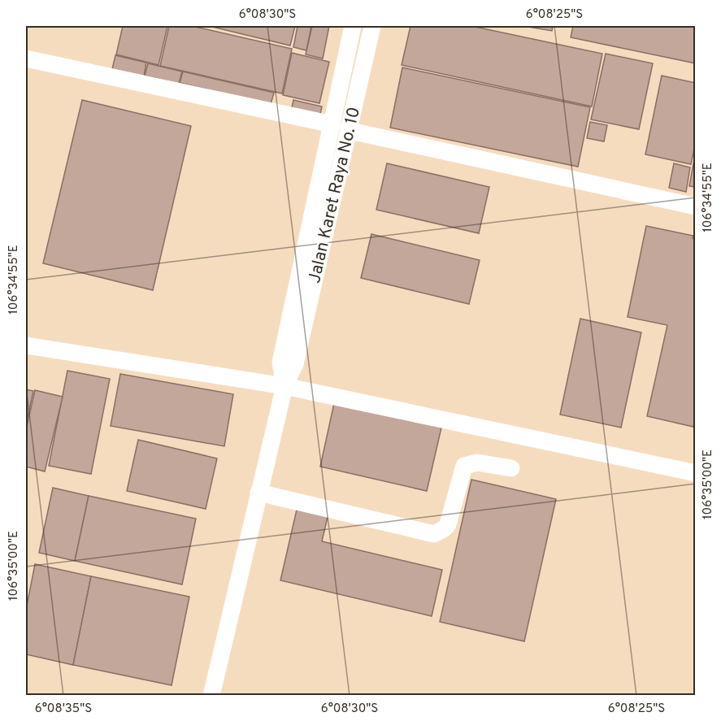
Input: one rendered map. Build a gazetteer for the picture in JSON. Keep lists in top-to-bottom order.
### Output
{
  "streets": {
    "street": ["Jalan Karet Raya No. 10"]
  },
  "coordinates": [
    "6°08'30\"S",
    "6°08'25\"S",
    "106°34'55\"E",
    "106°35'00\"E",
    "6°08'35\"S"
  ]
}
